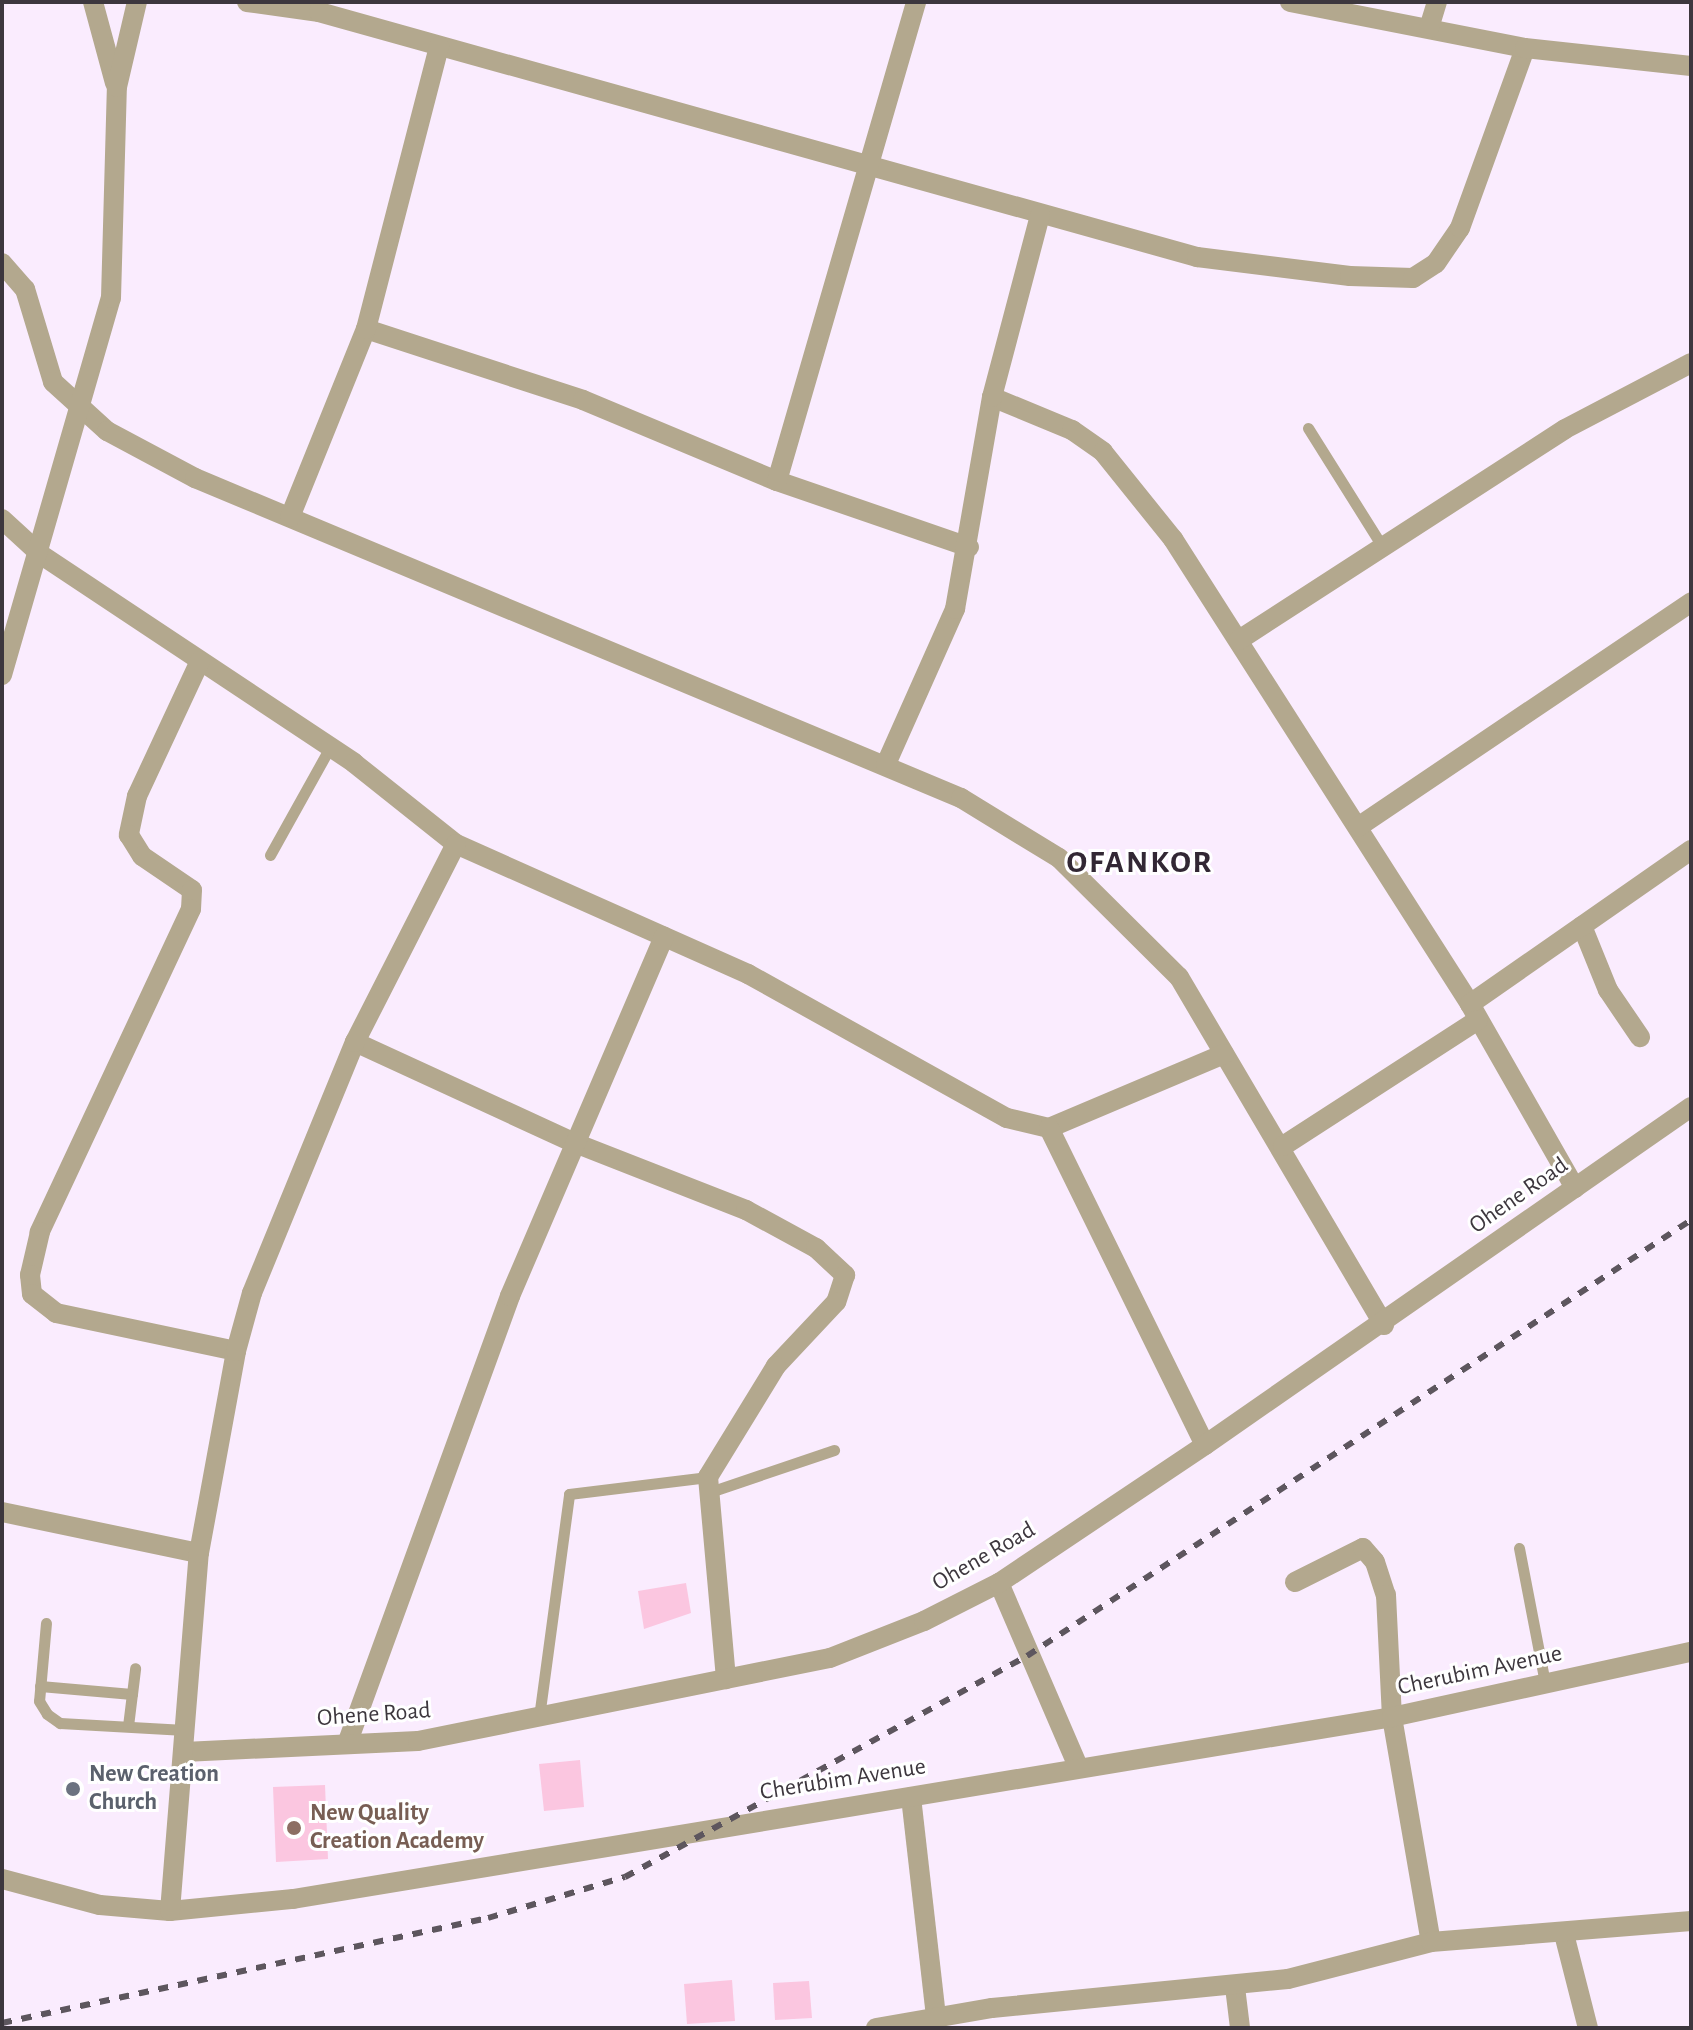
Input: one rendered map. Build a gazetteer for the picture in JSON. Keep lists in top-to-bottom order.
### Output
{
  "streets": {
    "street": ["Ohene Road", "Cherubim Avenue"]
  },
  "districts": ["OFANKOR"],
  "places": ["New Creation Church", "New Quality Creation Academy"]
}
